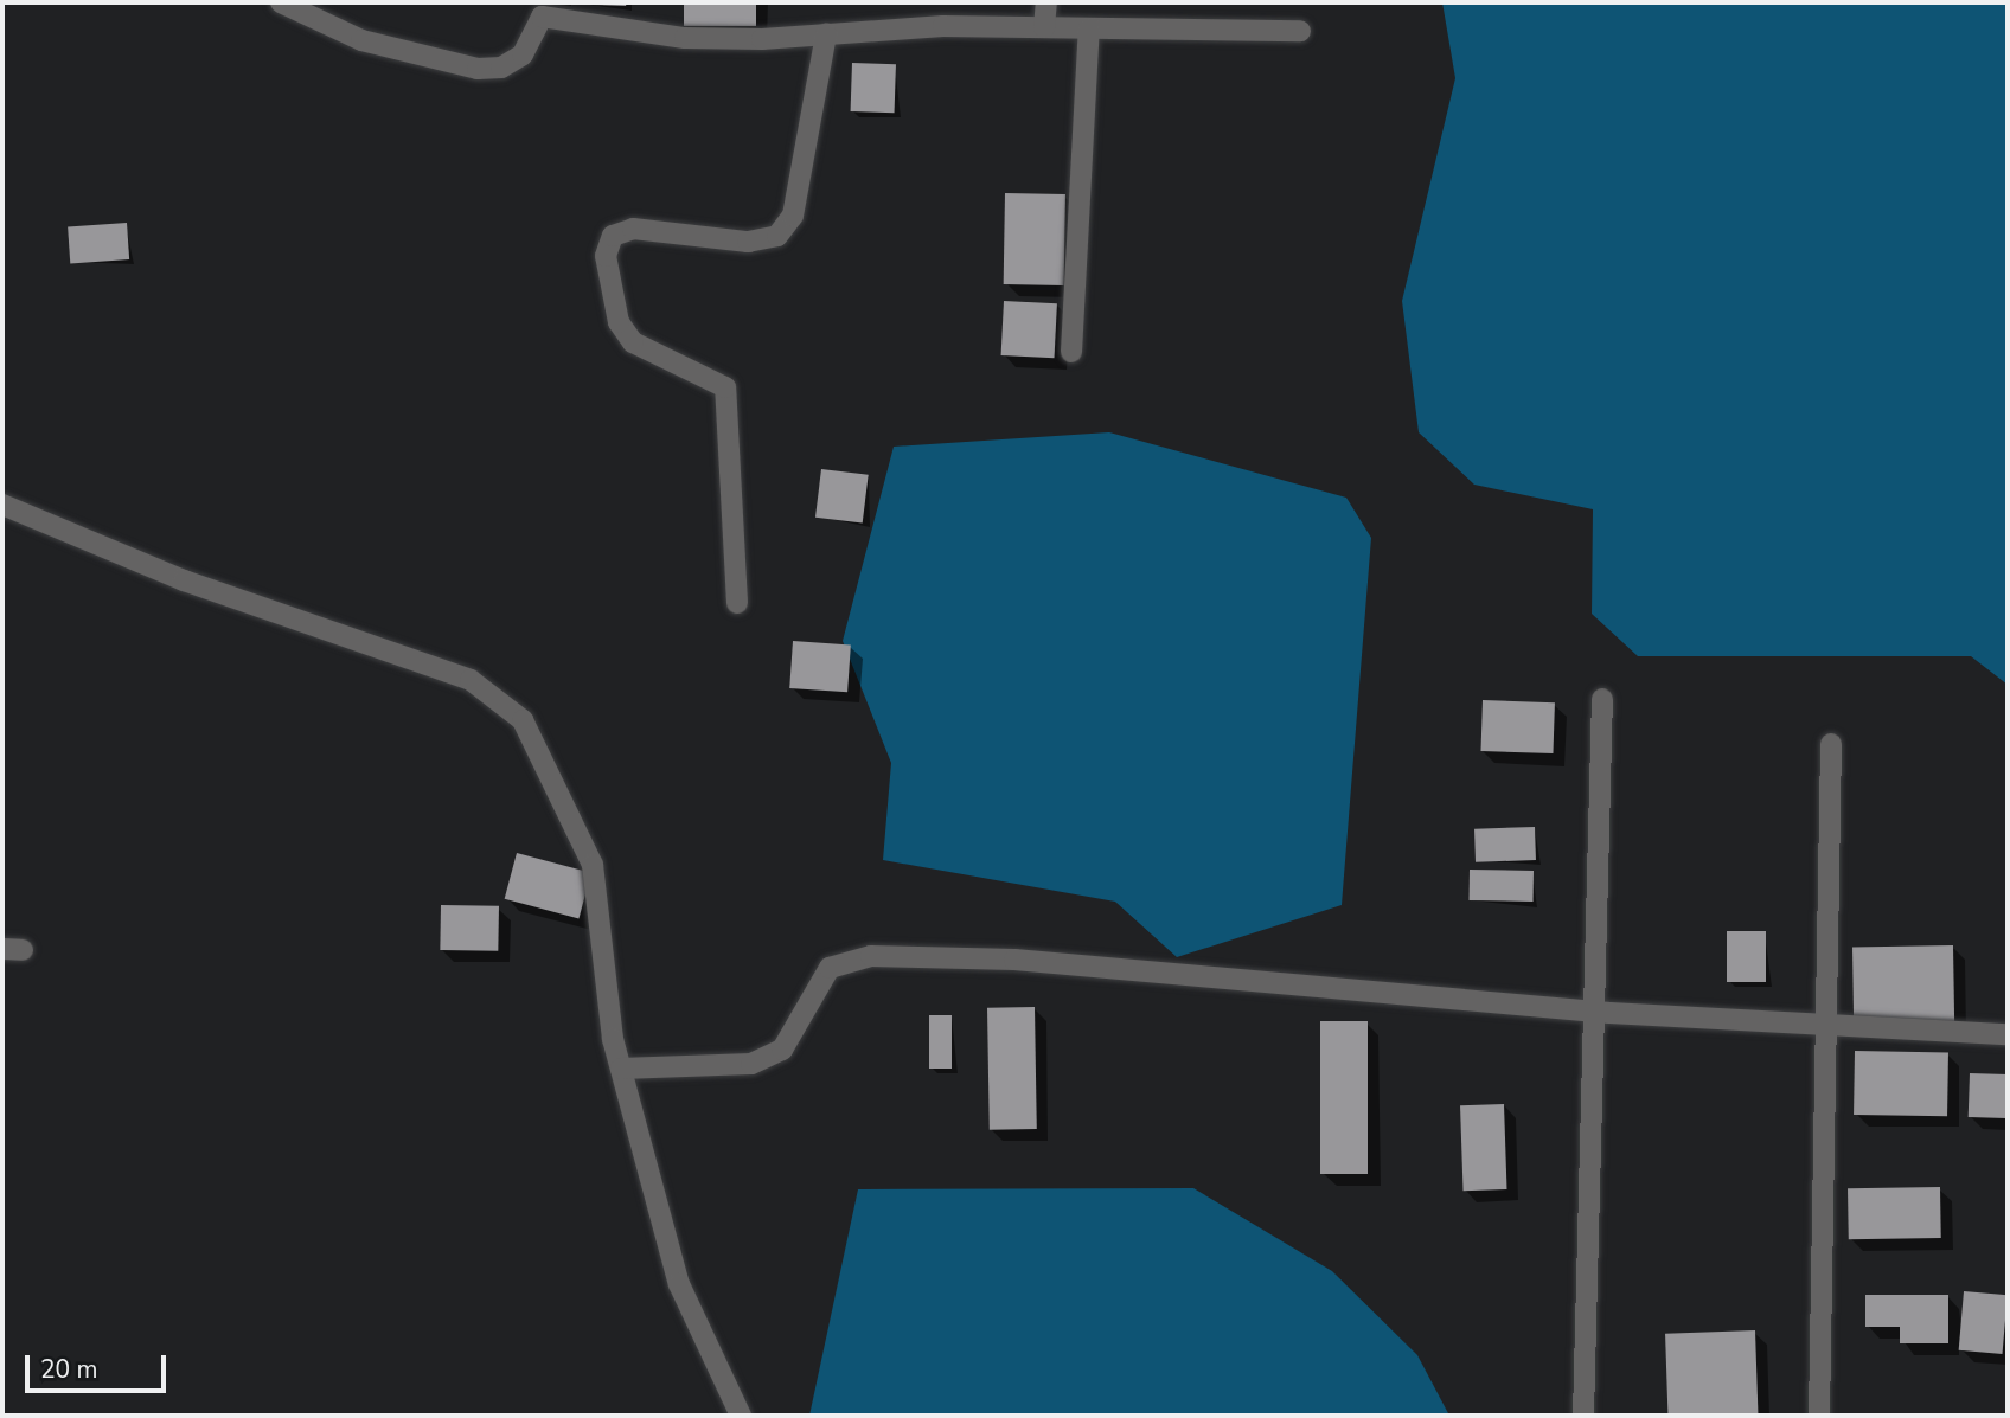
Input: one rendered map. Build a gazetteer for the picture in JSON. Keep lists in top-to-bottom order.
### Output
{
  "scale_bar": "20 m"
}
